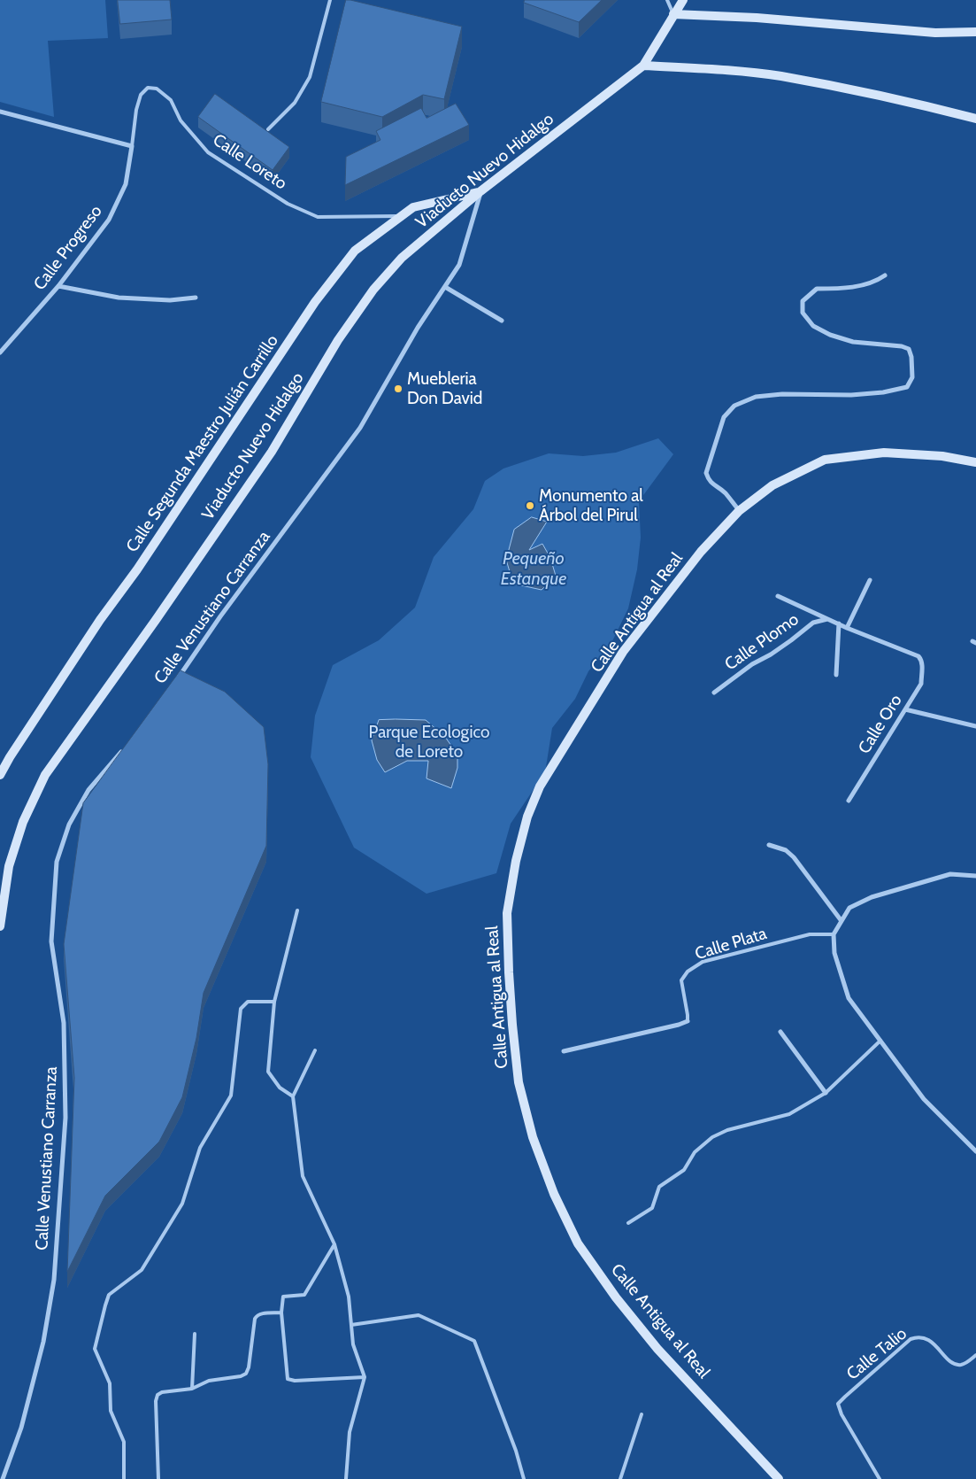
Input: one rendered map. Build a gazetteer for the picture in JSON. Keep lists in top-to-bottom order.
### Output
{
  "streets": {
    "main road": ["Viaducto Nuevo Hidalgo", "Calle Segunda Maestro Julián Carrillo", "Calle Antigua al Real"],
    "street": [
      "Calle Progreso",
      "Calle Venustiano Carranza",
      "Calle Plomo",
      "Calle Oro"
    ],
    "lane": ["Calle Loreto", "Calle Plata", "Calle Talio"]
  },
  "crossings": [
    ["Calle Loreto", "Calle Progreso"],
    ["Calle Loreto", "Calle Segunda Maestro Julián Carrillo"],
    ["Viaducto Nuevo Hidalgo", "Calle Segunda Maestro Julián Carrillo"],
    ["Viaducto Nuevo Hidalgo", "Calle Venustiano Carranza"],
    ["Calle Segunda Maestro Julián Carrillo", "Calle Venustiano Carranza"]
  ],
  "water": ["Pequeño Estanque"],
  "parks": ["Parque Ecologico de Loreto"],
  "places": ["Muebleria Don David", "Monumento al Árbol del Pirul"]
}
